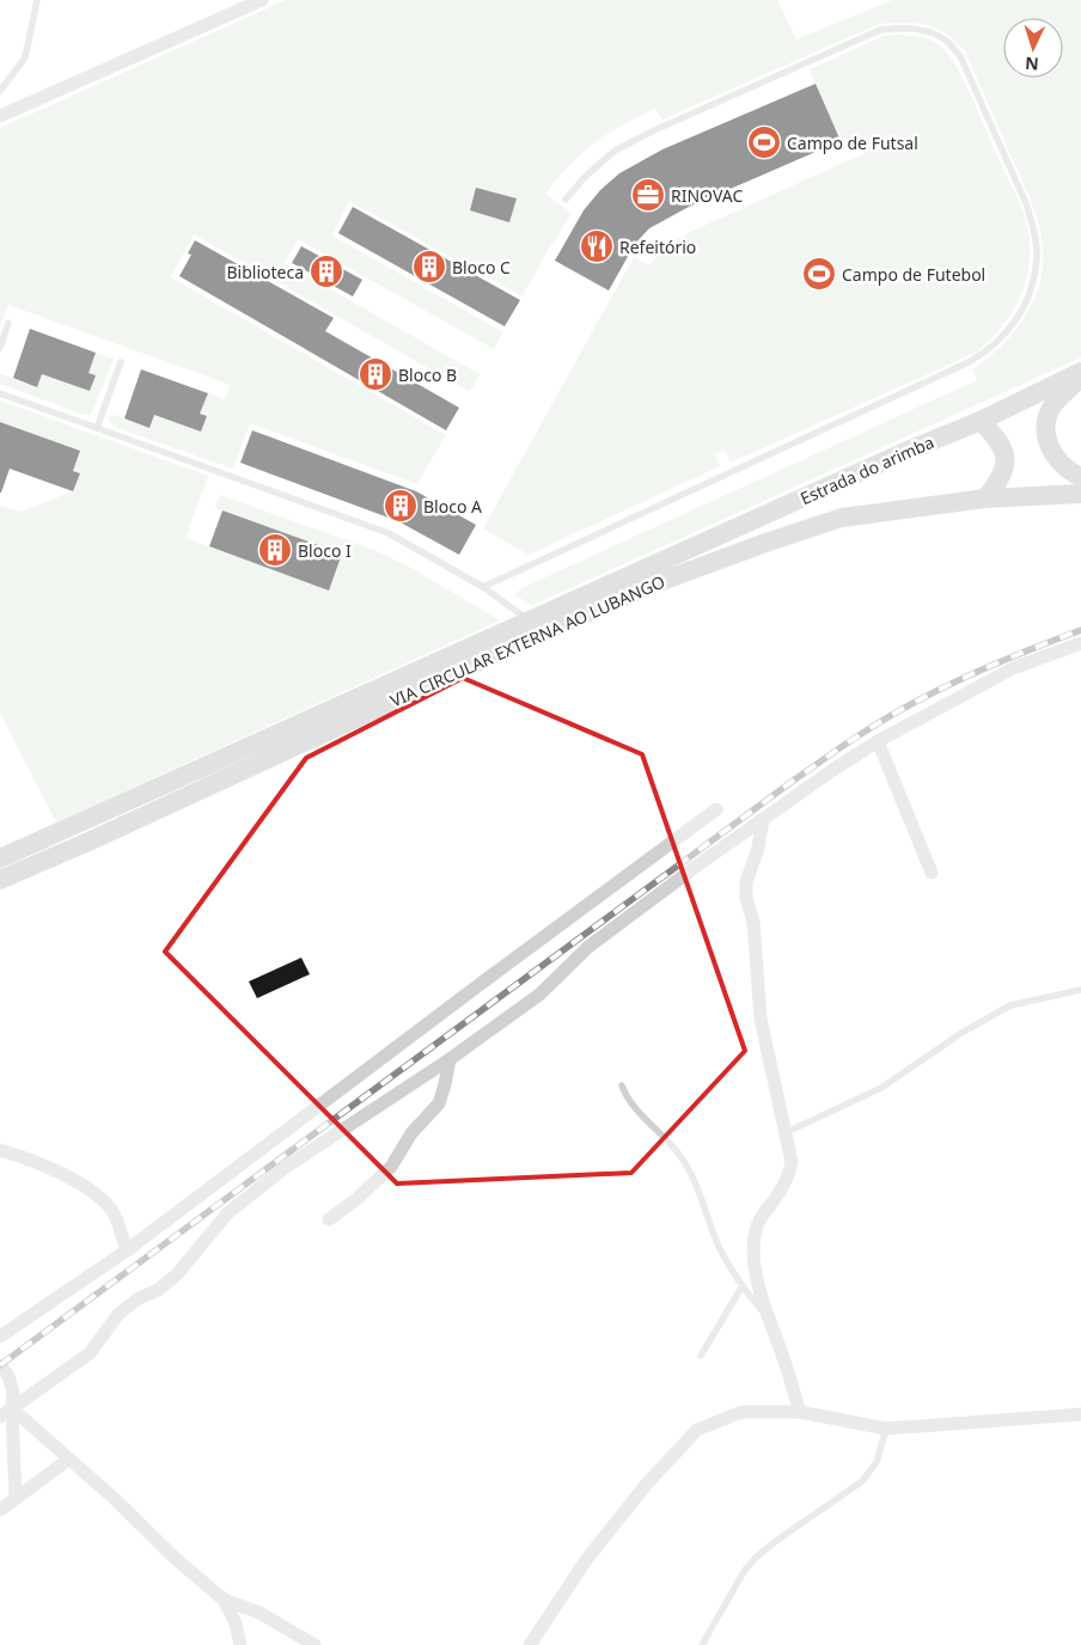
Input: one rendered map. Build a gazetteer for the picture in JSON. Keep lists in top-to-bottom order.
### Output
{
  "streets": {
    "main road": ["Estrada do arimba", "VIA CIRCULAR EXTERNA AO LUBANGO"]
  },
  "crossings": [
    ["Estrada do arimba", "VIA CIRCULAR EXTERNA AO LUBANGO"]
  ],
  "places": {
    "sports": ["Campo de Futsal", "Campo de Futebol"],
    "office": ["RINOVAC"],
    "restaurant": ["Refeitório"],
    "building": [
      "Bloco C",
      "Biblioteca",
      "Bloco B",
      "Bloco A",
      "Bloco I"
    ]
  },
  "north": "bottom"
}
